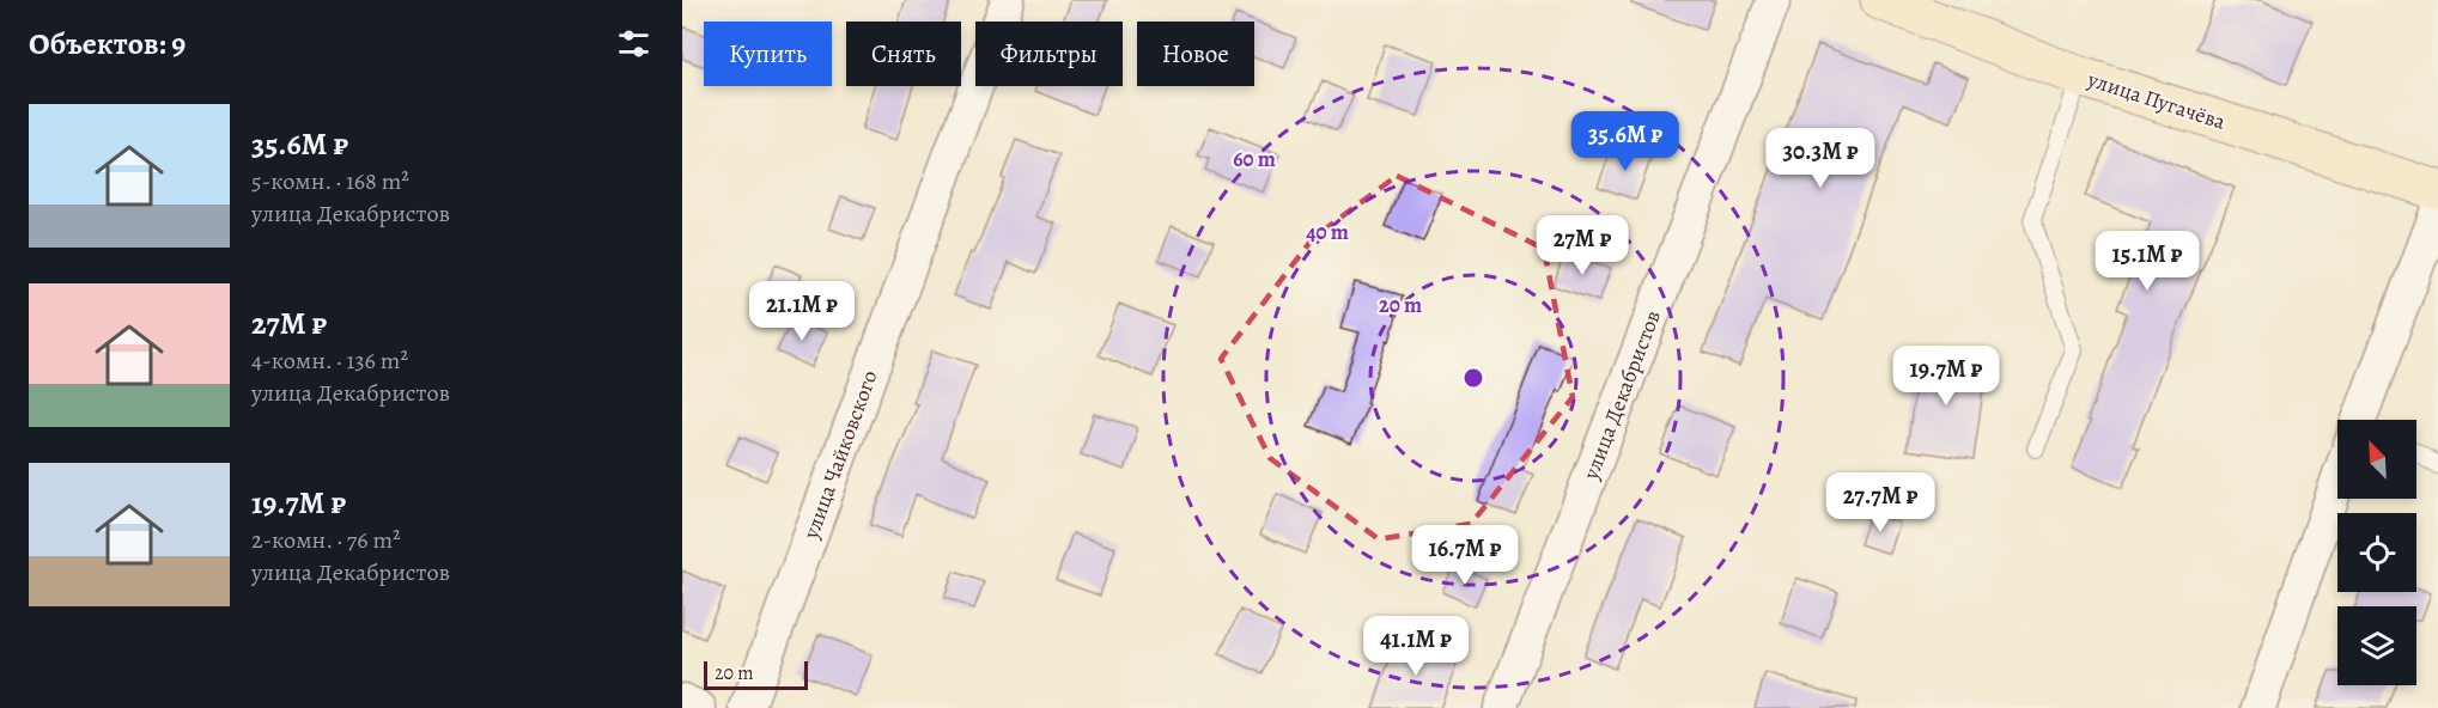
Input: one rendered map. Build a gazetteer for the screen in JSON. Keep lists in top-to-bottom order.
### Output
{
  "streets": {
    "street": ["улица Пугачёва", "улица Декабристов", "улица Чайковского"]
  },
  "scale_bar": "20 m",
  "north": "top left",
  "page": {
    "heading": "Объектов: 9",
    "chip": [
      "Купить",
      "Снять",
      "Фильтры",
      "Новое"
    ],
    "list": [
      {
        "name": "35.6M ₽",
        "note": "5-комн. · 168 m² · улица Декабристов"
      },
      {
        "name": "27M ₽",
        "note": "4-комн. · 136 m² · улица Декабристов"
      },
      {
        "name": "19.7M ₽",
        "note": "2-комн. · 76 m² · улица Декабристов"
      }
    ],
    "price": [
      "35.6M ₽",
      "30.3M ₽",
      "27M ₽",
      "15.1M ₽",
      "21.1M ₽",
      "19.7M ₽",
      "27.7M ₽",
      "16.7M ₽",
      "41.1M ₽"
    ],
    "scale": "20 m"
  },
  "rings": ["60 m", "40 m", "20 m"]
}
